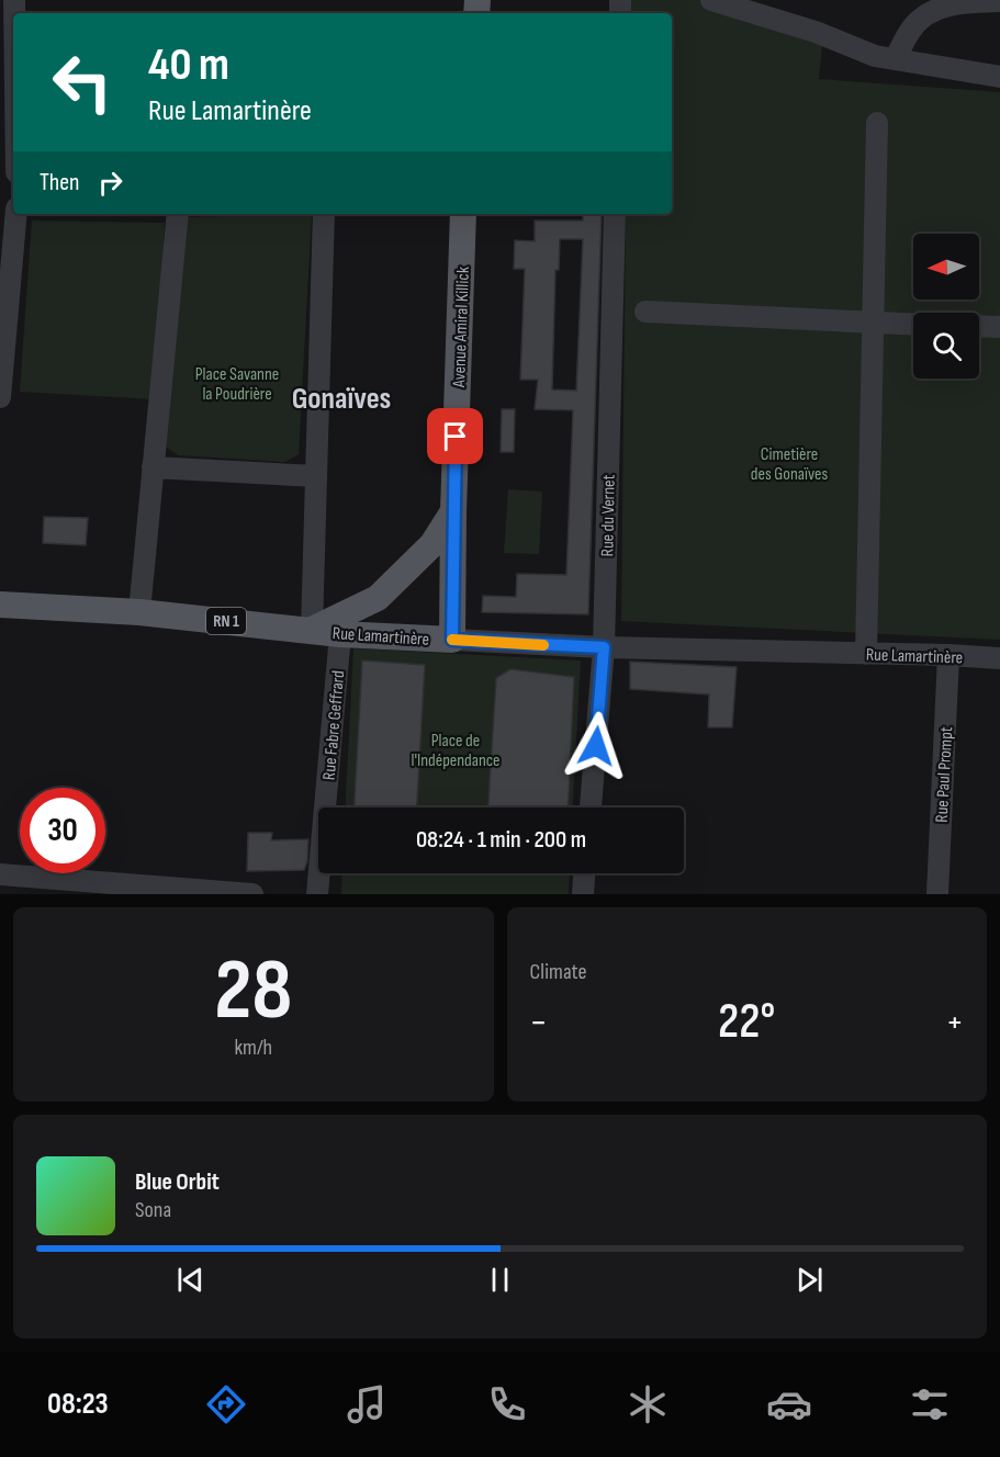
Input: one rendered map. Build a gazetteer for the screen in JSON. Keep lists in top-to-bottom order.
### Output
{
  "streets": {
    "main road": ["Avenue Amiral Killick", "RN 1", "Rue Lamartinère"],
    "street": ["Rue du Vernet", "Rue Fabre Geffrard", "Rue Paul Prompt"]
  },
  "crossings": [
    ["Avenue Amiral Killick", "Rue Lamartinère"],
    ["Rue du Vernet", "Rue Lamartinère"],
    ["Rue Lamartinère", "Rue Fabre Geffrard"],
    ["Rue Lamartinère", "Rue Paul Prompt"]
  ],
  "districts": ["Gonaïves"],
  "parks": ["Place Savanne la Poudrière", "Cimetière des Gonaïves", "Place de l'Indépendance"],
  "north": "left",
  "page": {
    "turn": ["40 m", "Rue Lamartinère"],
    "then": "Then",
    "limit": "30",
    "trip": "08:24 · 1 min · 200 m",
    "tile": [
      ["28", "km/h"],
      "Climate"
    ],
    "heat": ["−", "22°", "+"],
    "song": ["Blue Orbit", "Sona"],
    "tabs": "08:23"
  }
}
